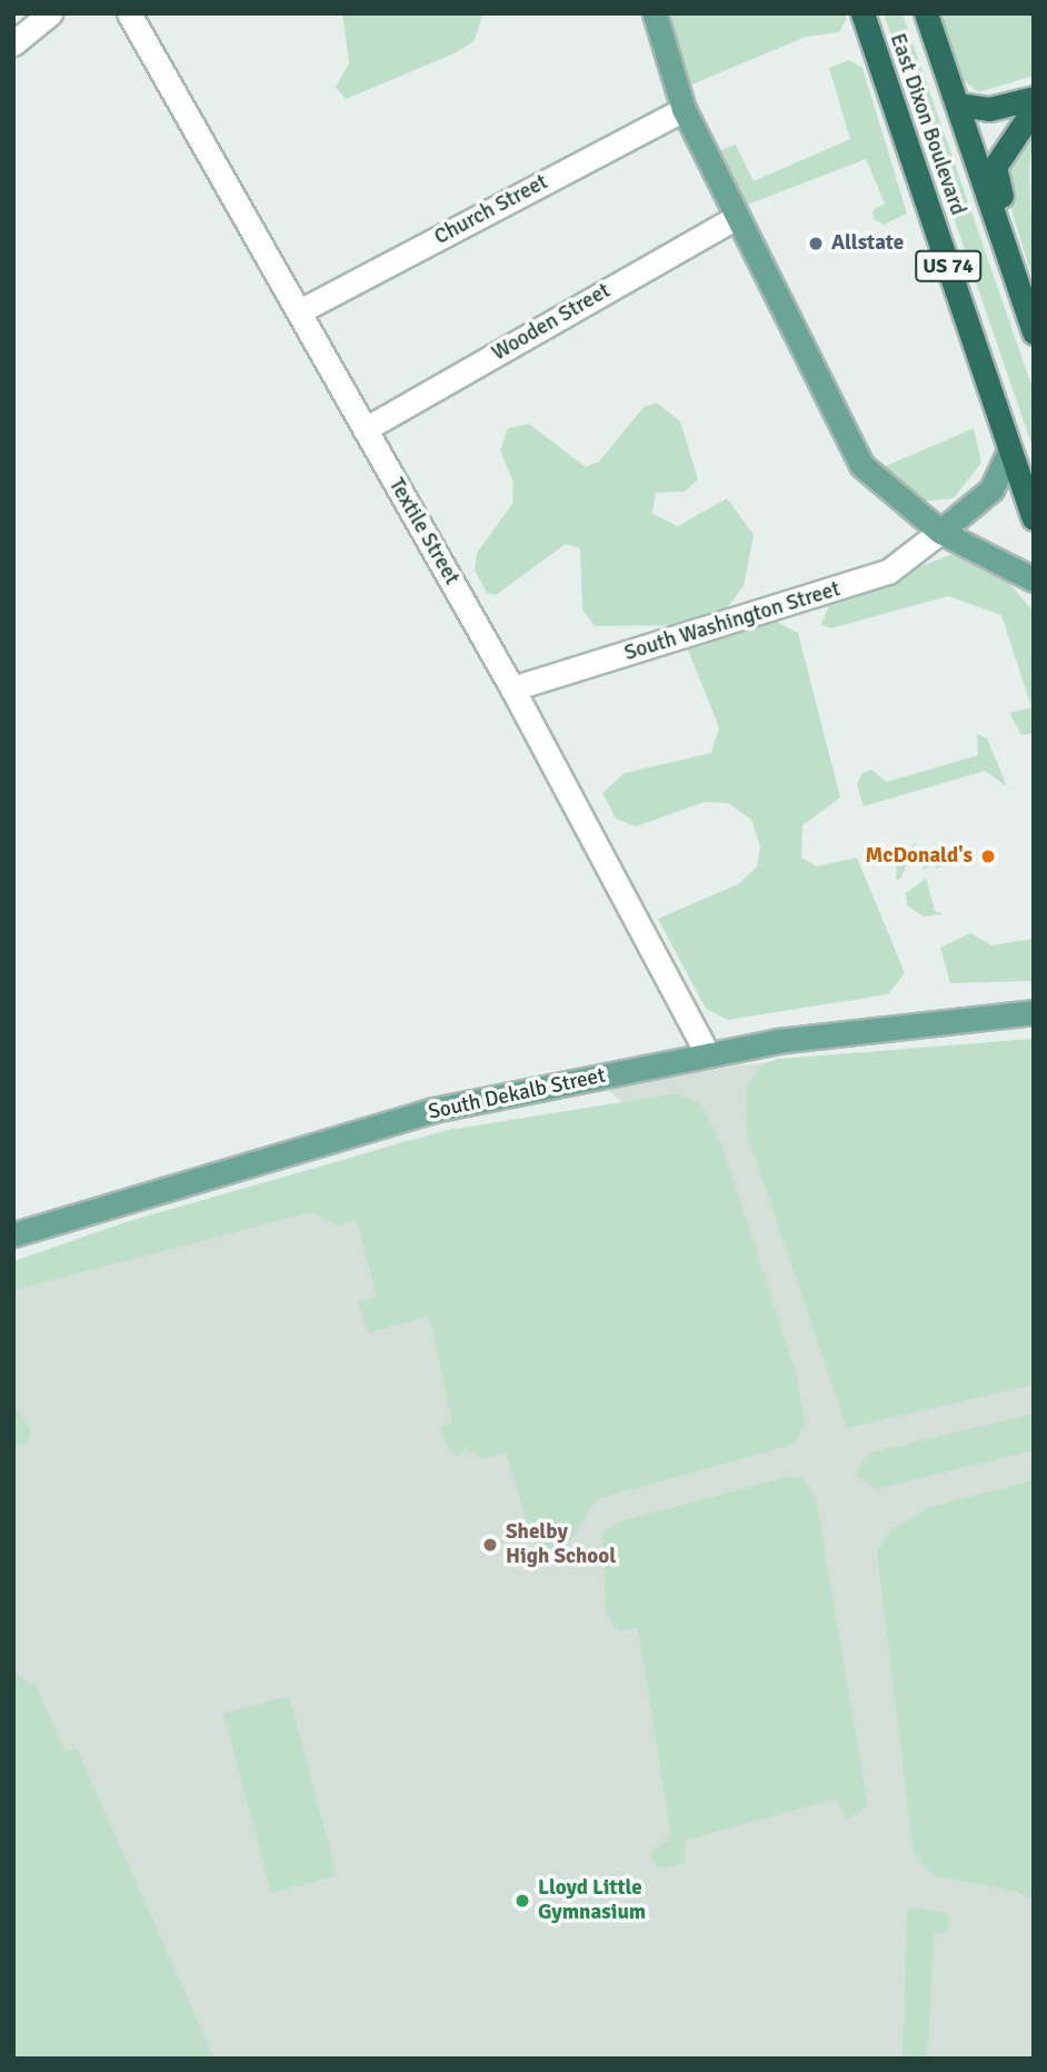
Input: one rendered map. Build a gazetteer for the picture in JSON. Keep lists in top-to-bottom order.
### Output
{
  "streets": {
    "highway": ["East Dixon Boulevard", "US 74"],
    "main road": ["South Dekalb Street"],
    "street": [
      "Church Street",
      "Wooden Street",
      "Textile Street",
      "South Washington Street"
    ]
  },
  "crossings": [
    ["Church Street", "Textile Street"],
    ["Wooden Street", "Textile Street"],
    ["Textile Street", "South Washington Street"],
    ["Textile Street", "South Dekalb Street"]
  ],
  "places": [
    "Allstate",
    "McDonald's",
    "Shelby High School",
    "Lloyd Little Gymnasium"
  ]
}
